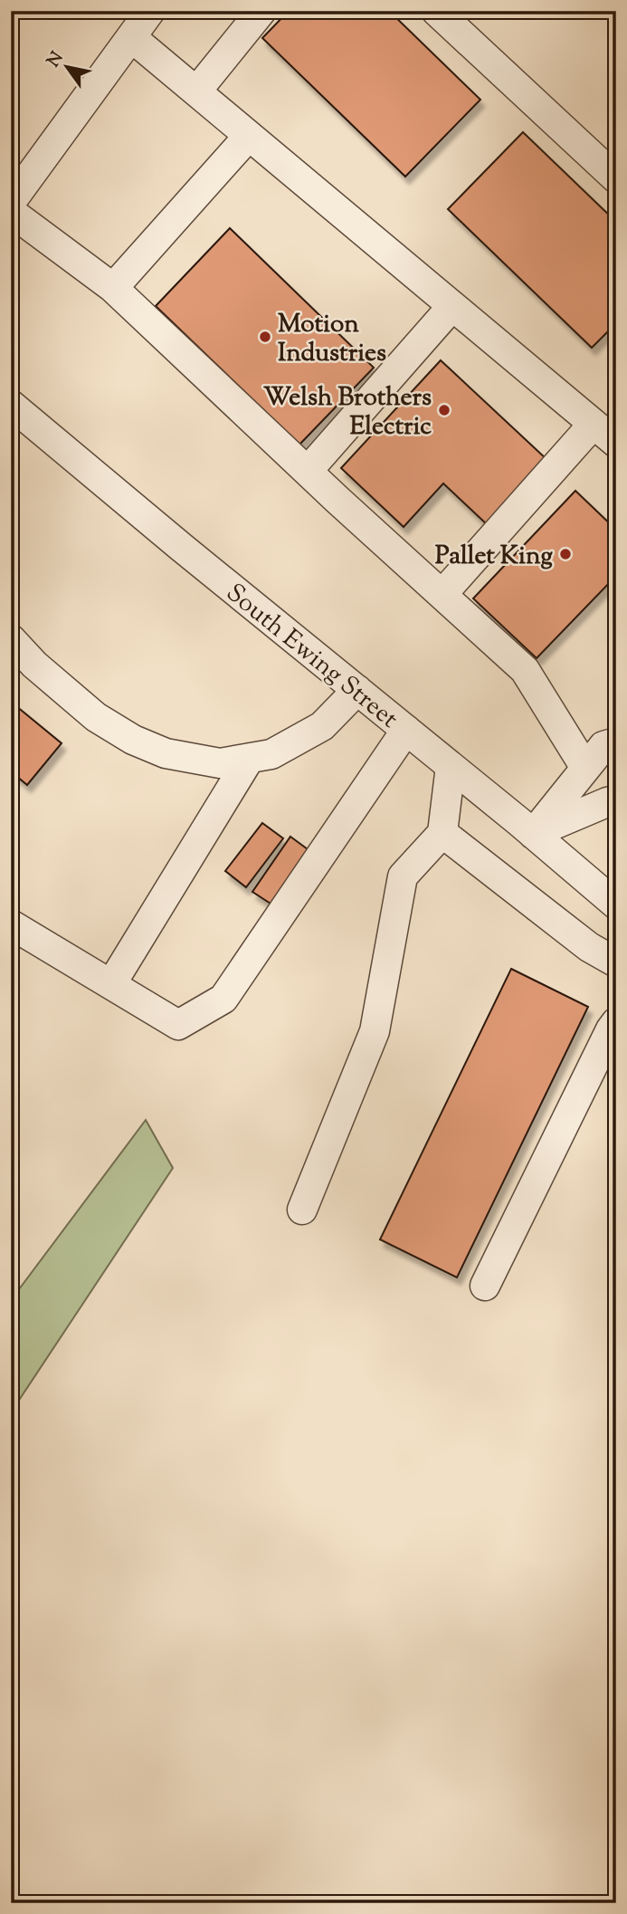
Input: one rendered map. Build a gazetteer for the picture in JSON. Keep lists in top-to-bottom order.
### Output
{
  "streets": {
    "street": ["South Ewing Street"]
  },
  "places": ["Motion Industries", "Welsh Brothers Electric", "Pallet King"],
  "north": "top left"
}
